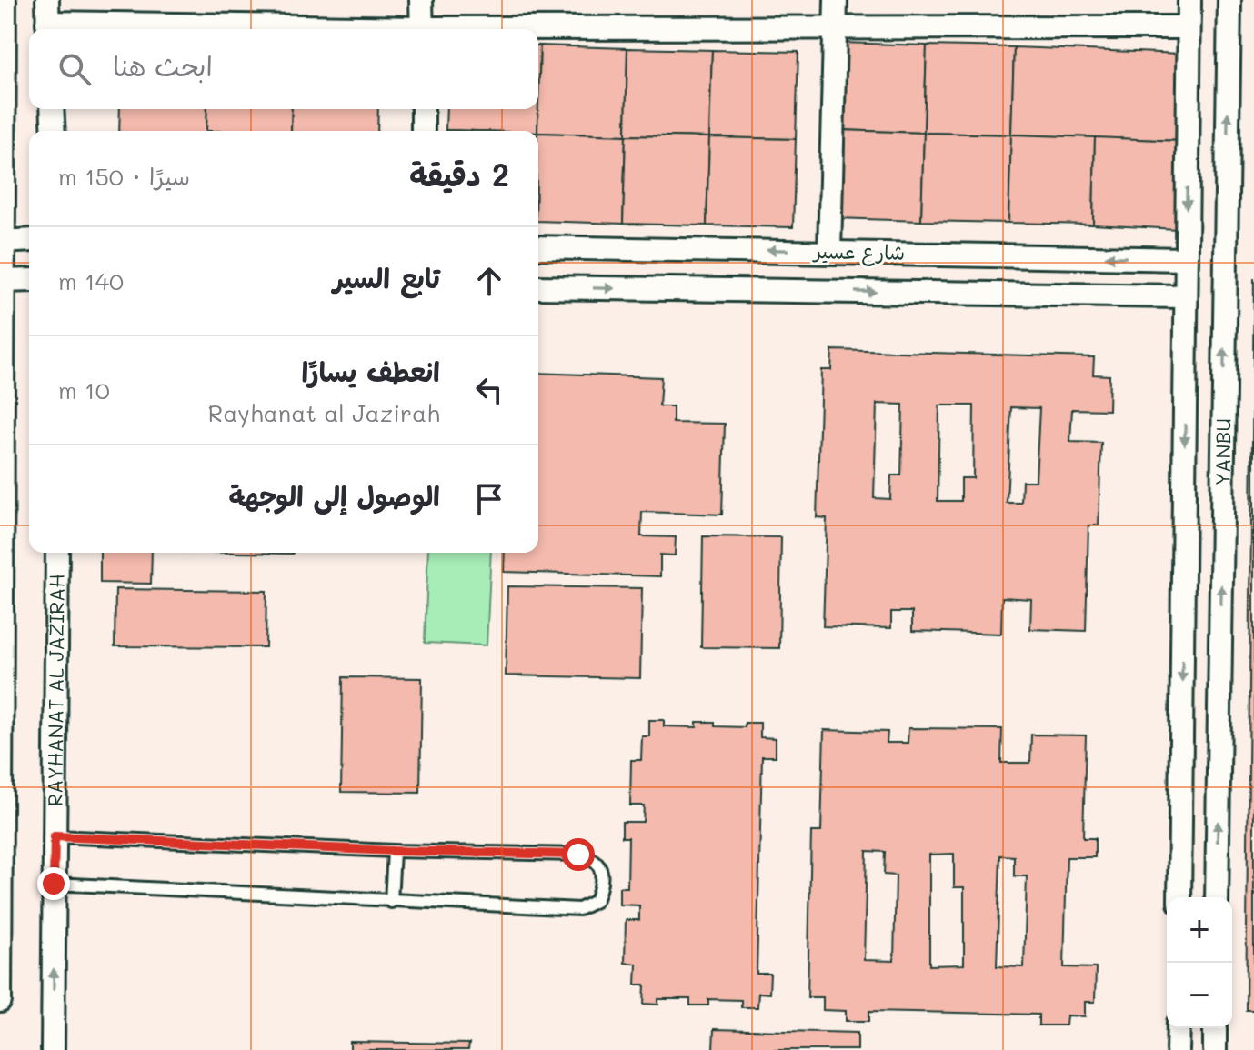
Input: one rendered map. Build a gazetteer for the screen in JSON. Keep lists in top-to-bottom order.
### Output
{
  "streets": {
    "street": ["شارع عسير", "YANBU", "RAYHANAT AL JAZIRAH"]
  },
  "crossings": [
    ["شارع عسير", "YANBU"]
  ],
  "page": {
    "search": "ابحث هنا",
    "heading": ["2 دقيقة", "سيرًا · 150 m"],
    "list": [
      ["تابع السير", "140 m"],
      ["انعطف يسارًا", "Rayhanat al Jazirah", "10 m"],
      "الوصول إلى الوجهة"
    ],
    "map_buttons": ["+", "−"]
  }
}
